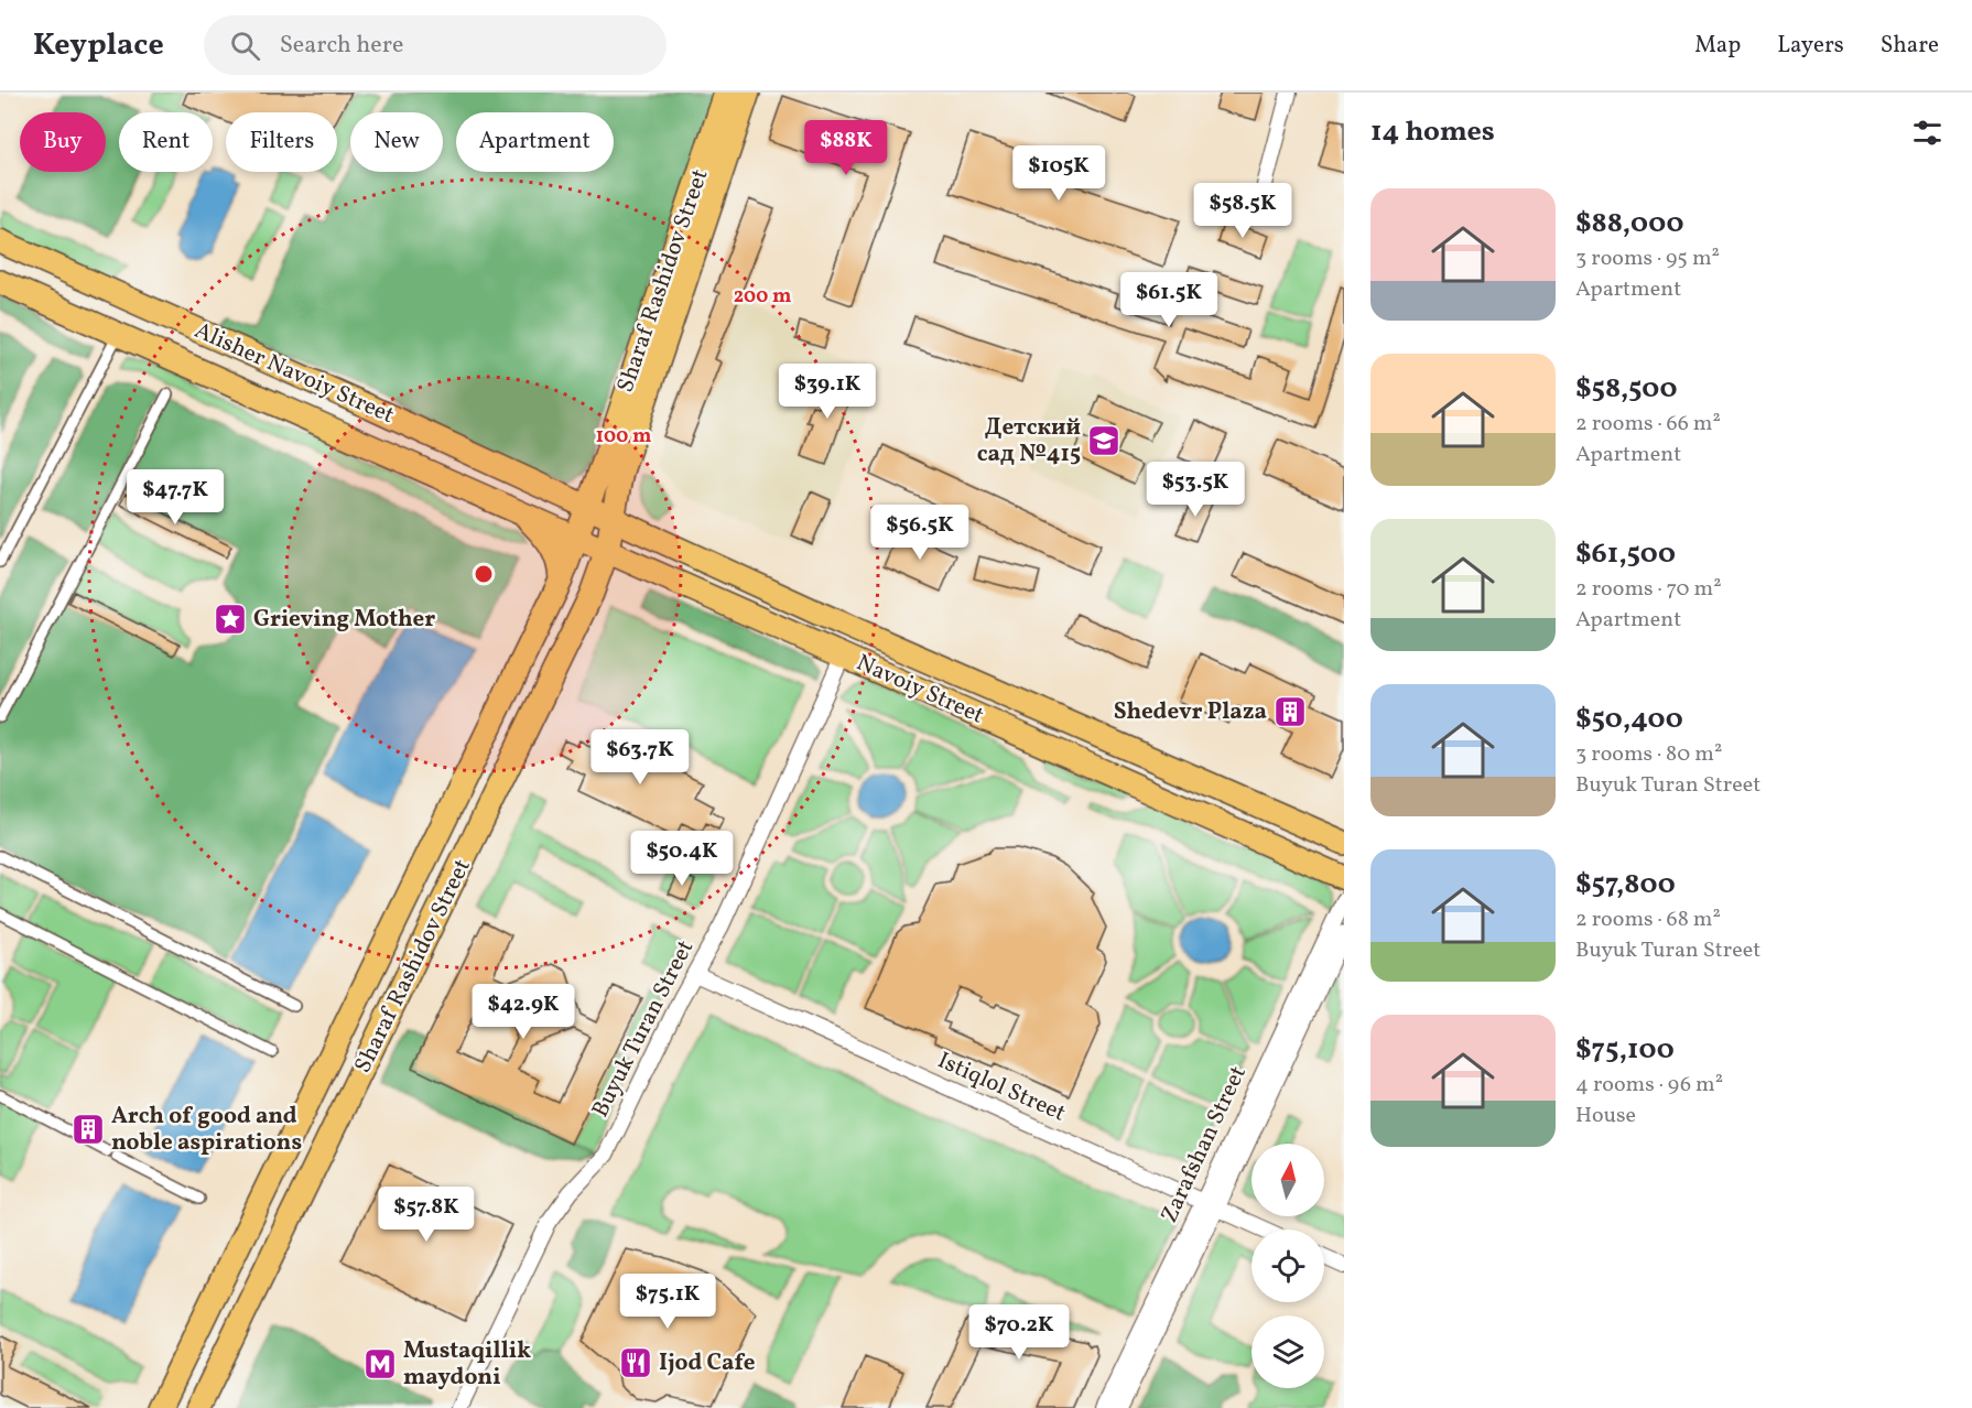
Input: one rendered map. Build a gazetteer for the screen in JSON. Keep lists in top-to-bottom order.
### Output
{
  "streets": {
    "main road": ["Sharaf Rashidov Street", "Alisher Navoiy Street", "Navoiy Street"],
    "street": ["Buyuk Turan Street", "Istiqlol Street", "Zarafshan Street"]
  },
  "crossings": [
    ["Sharaf Rashidov Street", "Alisher Navoiy Street"],
    ["Sharaf Rashidov Street", "Navoiy Street"],
    ["Alisher Navoiy Street", "Navoiy Street"],
    ["Navoiy Street", "Buyuk Turan Street"],
    ["Buyuk Turan Street", "Istiqlol Street"],
    ["Istiqlol Street", "Zarafshan Street"]
  ],
  "places": {
    "school or university": ["Детский сад №415"],
    "place": ["Grieving Mother"],
    "building": ["Shedevr Plaza", "Arch of good and noble aspirations"],
    "restaurant": ["Ijod Cafe"],
    "metro station": ["Mustaqillik maydoni"]
  },
  "north": "top",
  "page": {
    "header": "Keyplace",
    "search": "Search here",
    "nav": ["Map", "Layers", "Share"],
    "heading": "14 homes",
    "chip": [
      "Buy",
      "Rent",
      "Filters",
      "New",
      "Apartment"
    ],
    "price": [
      "$88K",
      "$105K",
      "$58.5K",
      "$61.5K",
      "$39.1K",
      "$53.5K",
      "$47.7K",
      "$56.5K",
      "$63.7K",
      "$50.4K",
      "$42.9K",
      "$57.8K",
      "$75.1K",
      "$70.2K"
    ],
    "list": [
      {
        "name": "$88,000",
        "note": "3 rooms · 95 m² · Apartment"
      },
      {
        "name": "$58,500",
        "note": "2 rooms · 66 m² · Apartment"
      },
      {
        "name": "$61,500",
        "note": "2 rooms · 70 m² · Apartment"
      },
      {
        "name": "$50,400",
        "note": "3 rooms · 80 m² · Buyuk Turan Street"
      },
      {
        "name": "$57,800",
        "note": "2 rooms · 68 m² · Buyuk Turan Street"
      },
      {
        "name": "$75,100",
        "note": "4 rooms · 96 m² · House"
      }
    ]
  },
  "rings": ["200 m", "100 m"]
}
